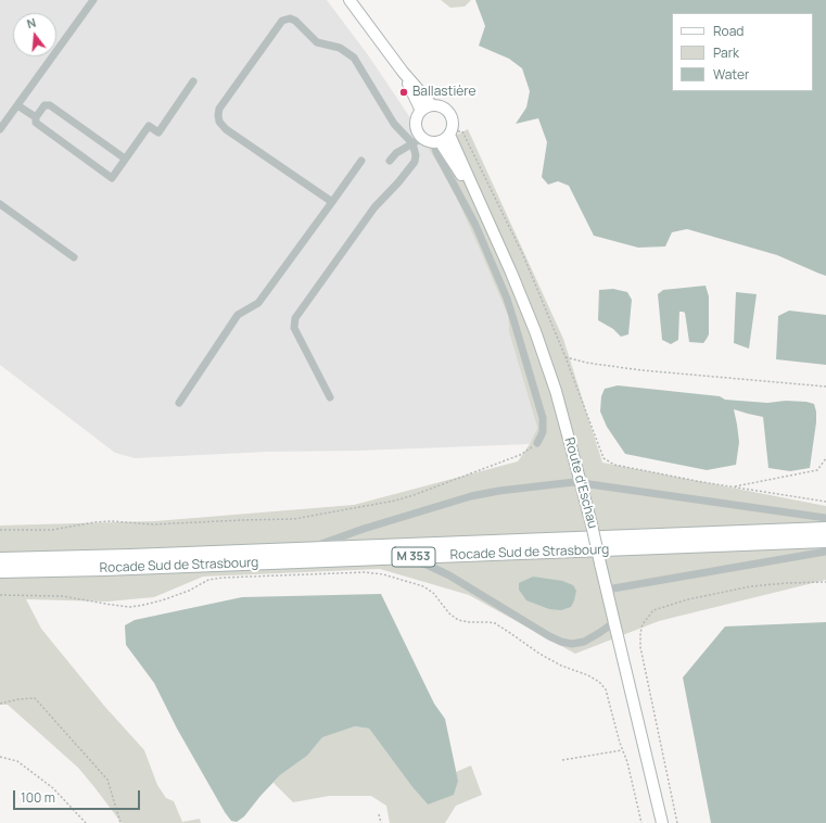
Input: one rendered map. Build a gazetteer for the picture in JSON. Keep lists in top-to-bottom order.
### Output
{
  "streets": {
    "highway": ["Rocade Sud de Strasbourg", "M 353"],
    "main road": ["Route d'Eschau"]
  },
  "places": ["Ballastière"],
  "legend": ["Road", "Park", "Water"],
  "scale_bar": "100 m",
  "north": "top"
}
